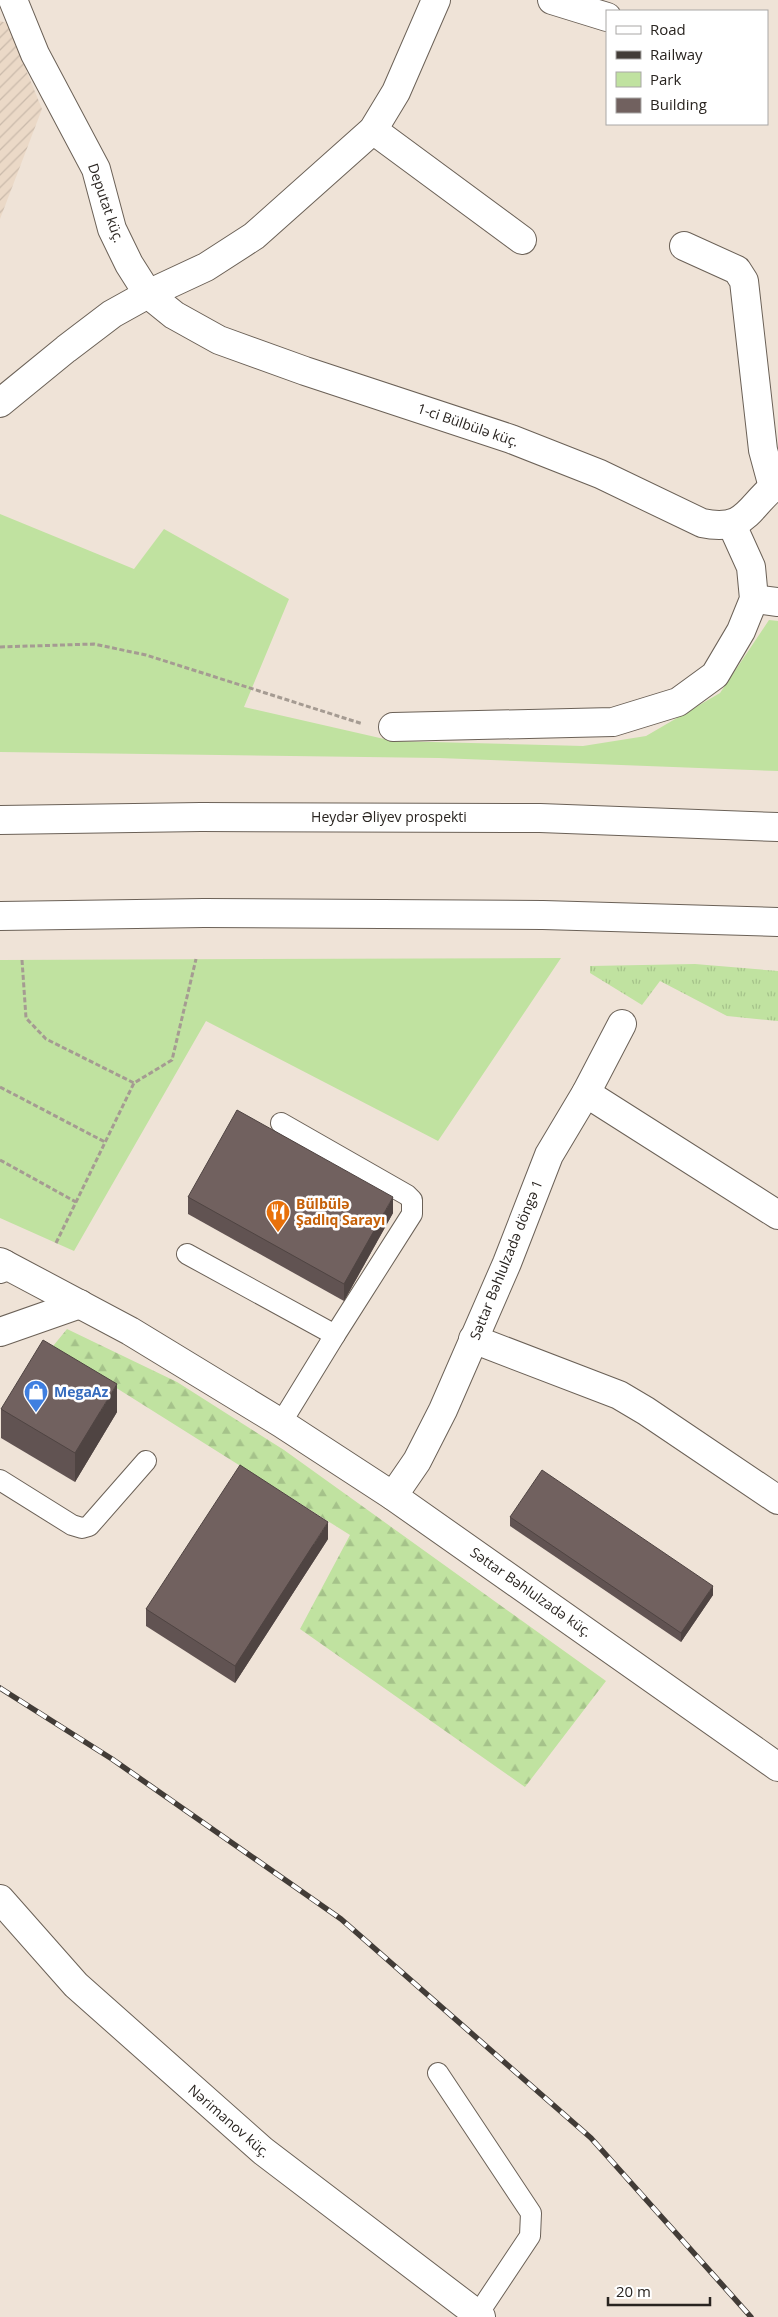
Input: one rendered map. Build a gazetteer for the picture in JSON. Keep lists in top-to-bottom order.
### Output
{
  "streets": {
    "main road": [
      "Deputat küç.",
      "1-ci Bülbülə küç.",
      "Heydər Əliyev prospekti",
      "Səttar Bəhlulzadə döngə 1",
      "Səttar Bəhlulzadə küç.",
      "Nərimanov küç."
    ]
  },
  "crossings": [
    ["Deputat küç.", "1-ci Bülbülə küç."],
    ["Səttar Bəhlulzadə döngə 1", "Səttar Bəhlulzadə küç."]
  ],
  "places": {
    "restaurant": ["Bülbülə Şadlıq Sarayı"],
    "shop": ["MegaAz"]
  },
  "legend": [
    "Road",
    "Railway",
    "Park",
    "Building"
  ],
  "scale_bar": "20 m"
}
